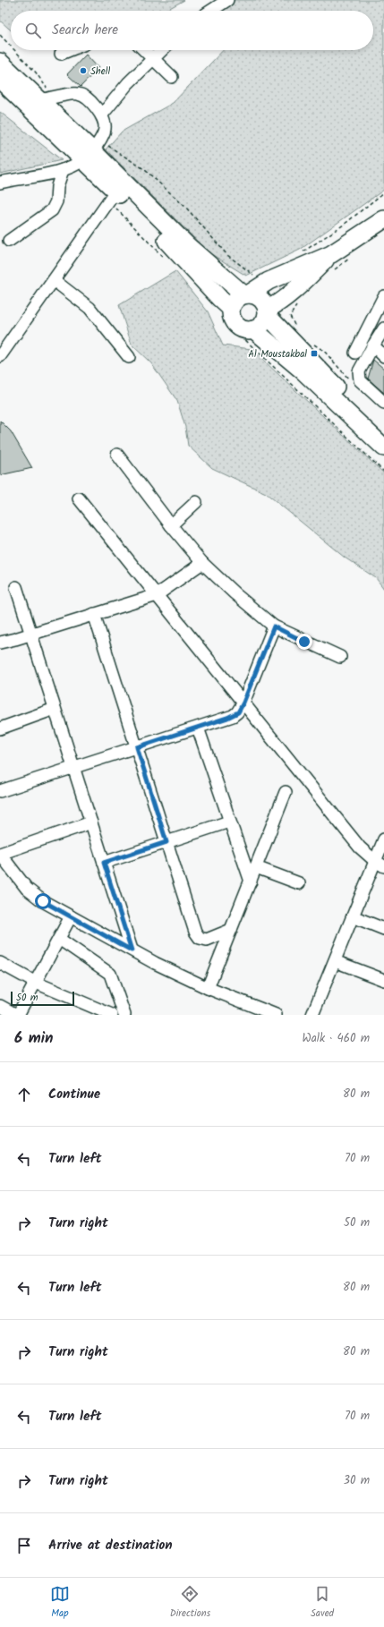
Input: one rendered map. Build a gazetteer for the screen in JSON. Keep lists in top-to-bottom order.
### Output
{
  "places": {
    "other": ["Shell"],
    "transit": ["Al Moustakbal"]
  },
  "scale_bar": "50 m",
  "page": {
    "search": "Search here",
    "scale": "50 m",
    "heading": ["6 min", "Walk · 460 m"],
    "list": [
      ["Continue", "80 m"],
      ["Turn left", "70 m"],
      ["Turn right", "50 m"],
      ["Turn left", "80 m"],
      ["Turn right", "80 m"],
      ["Turn left", "70 m"],
      ["Turn right", "30 m"],
      "Arrive at destination"
    ],
    "nav": ["Map", "Directions", "Saved"]
  }
}
